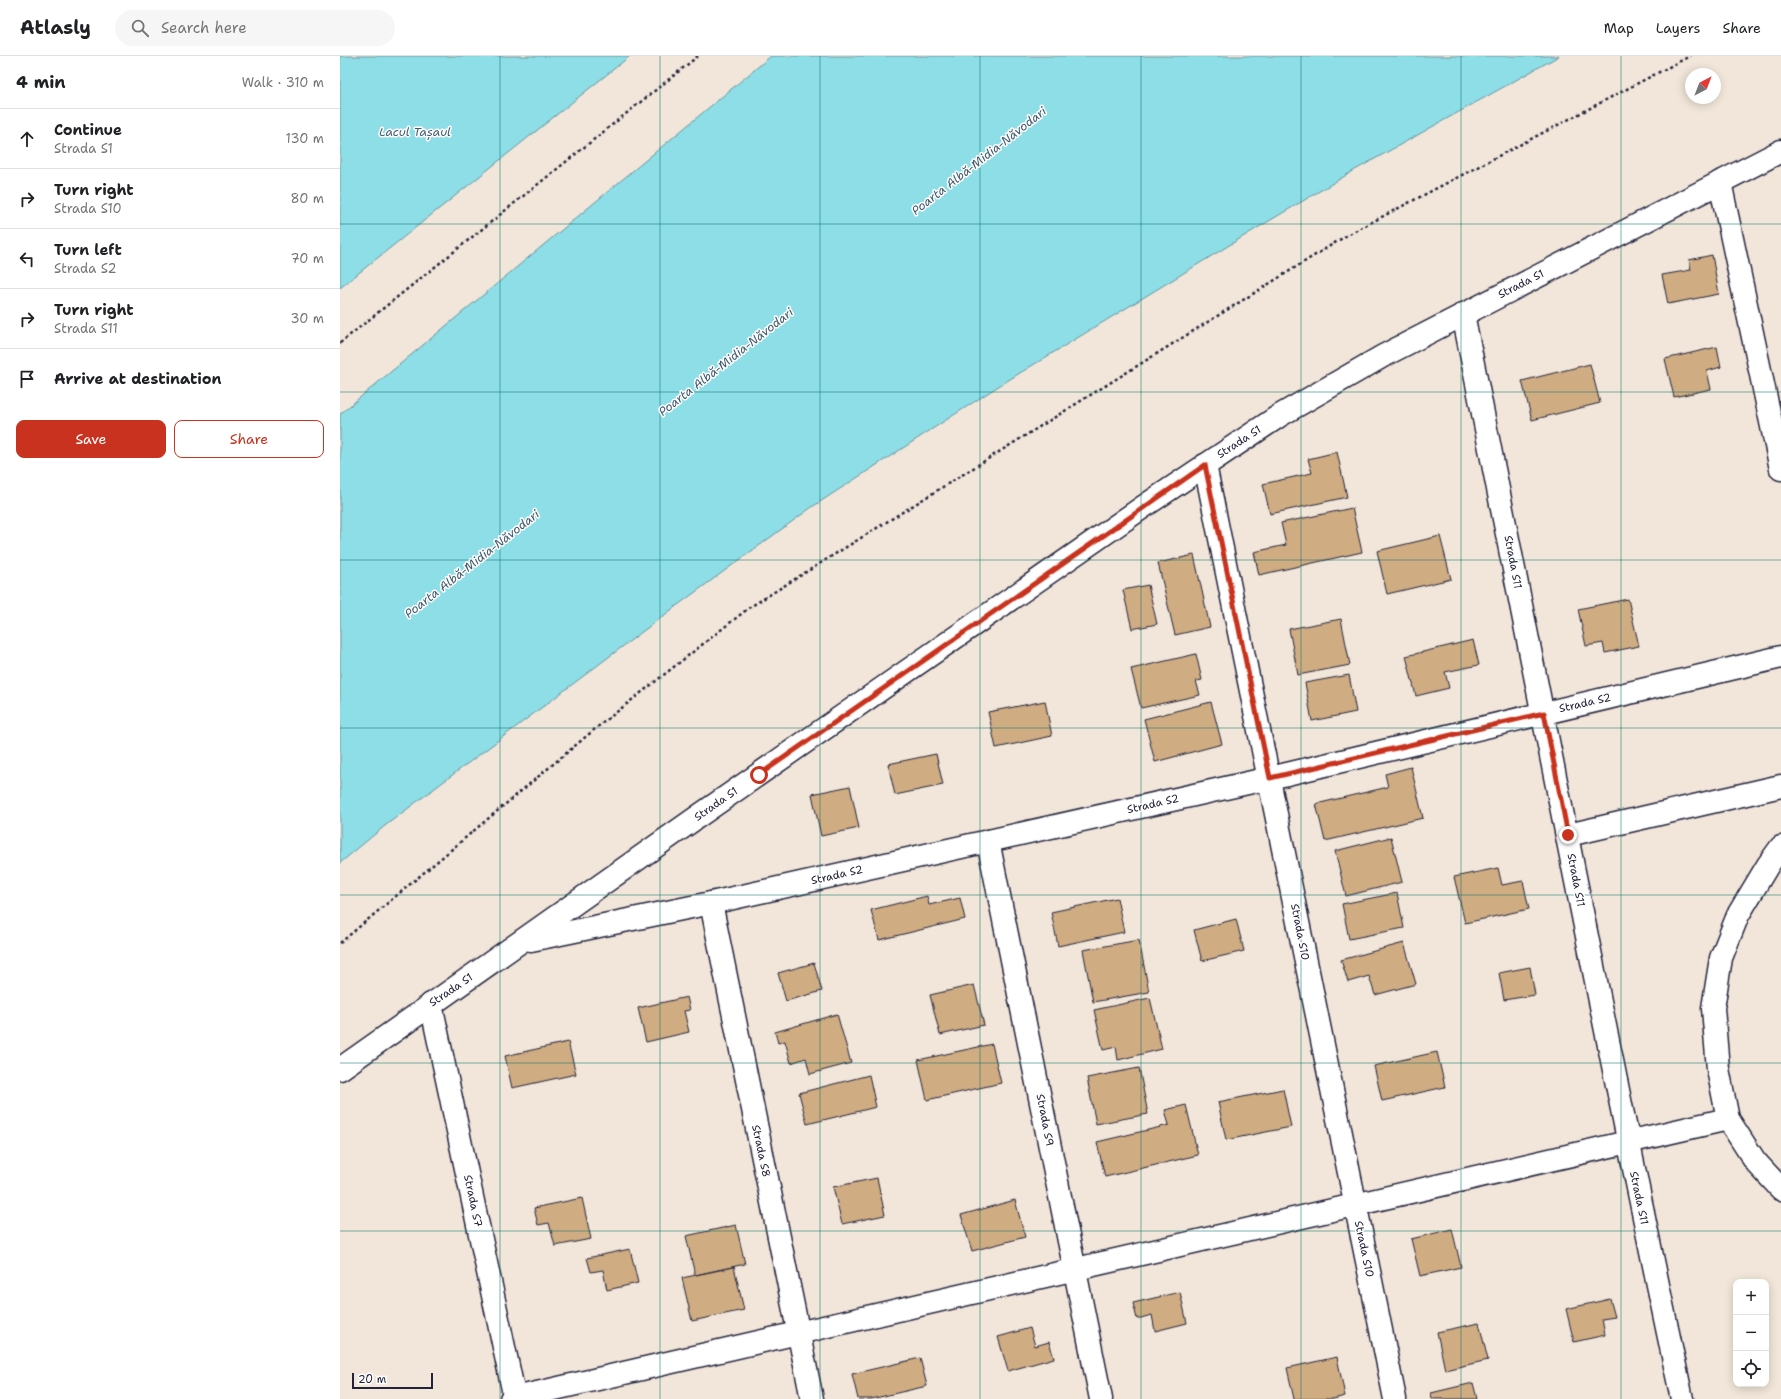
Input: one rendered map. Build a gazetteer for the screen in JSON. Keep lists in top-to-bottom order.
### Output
{
  "streets": {
    "street": [
      "Strada S1",
      "Strada S11",
      "Strada S2",
      "Strada S10",
      "Strada S9",
      "Strada S8",
      "Strada S7"
    ]
  },
  "crossings": [
    ["Strada S1", "Strada S11"],
    ["Strada S1", "Strada S2"],
    ["Strada S1", "Strada S10"],
    ["Strada S1", "Strada S7"],
    ["Strada S11", "Strada S2"],
    ["Strada S2", "Strada S10"],
    ["Strada S2", "Strada S9"],
    ["Strada S2", "Strada S8"]
  ],
  "water": ["Lacul Tașaul", "Poarta Albă-Midia-Năvodari"],
  "scale_bar": "20 m",
  "north": "top right",
  "page": {
    "header": "Atlasly",
    "search": "Search here",
    "nav": ["Map", "Layers", "Share"],
    "heading": ["4 min", "Walk · 310 m"],
    "list": [
      ["Continue", "Strada S1", "130 m"],
      ["Turn right", "Strada S10", "80 m"],
      ["Turn left", "Strada S2", "70 m"],
      ["Turn right", "Strada S11", "30 m"],
      "Arrive at destination"
    ],
    "buttons": ["Save", "Share"],
    "map_buttons": ["+", "−"],
    "scale": "20 m"
  }
}
